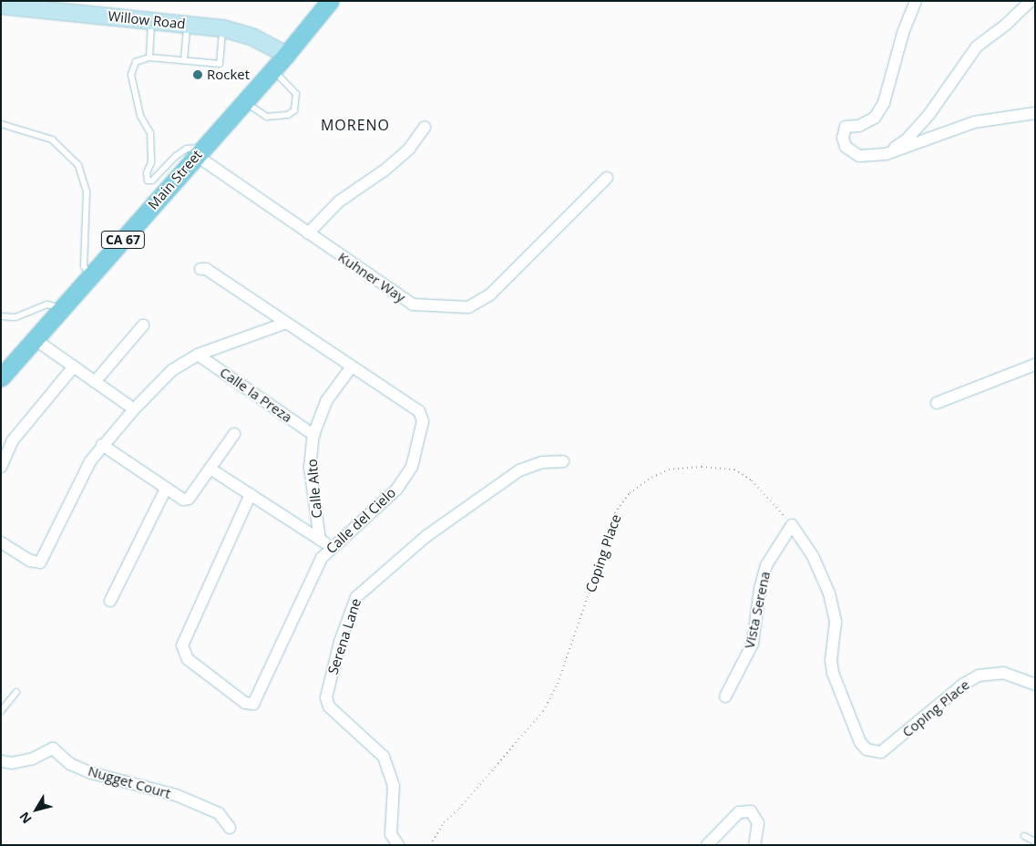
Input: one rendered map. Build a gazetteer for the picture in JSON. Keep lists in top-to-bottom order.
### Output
{
  "streets": {
    "main road": ["Willow Road", "Main Street", "CA 67"],
    "street": [
      "Kuhner Way",
      "Calle la Preza",
      "Calle Alto",
      "Calle del Cielo",
      "Coping Place",
      "Vista Serena",
      "Serena Lane",
      "Nugget Court"
    ]
  },
  "crossings": [
    ["Willow Road", "Main Street"],
    ["Main Street", "Kuhner Way"],
    ["Calle la Preza", "Calle Alto"],
    ["Calle Alto", "Calle del Cielo"],
    ["Coping Place", "Vista Serena"]
  ],
  "districts": ["MORENO"],
  "places": ["Rocket"],
  "north": "bottom left"
}
